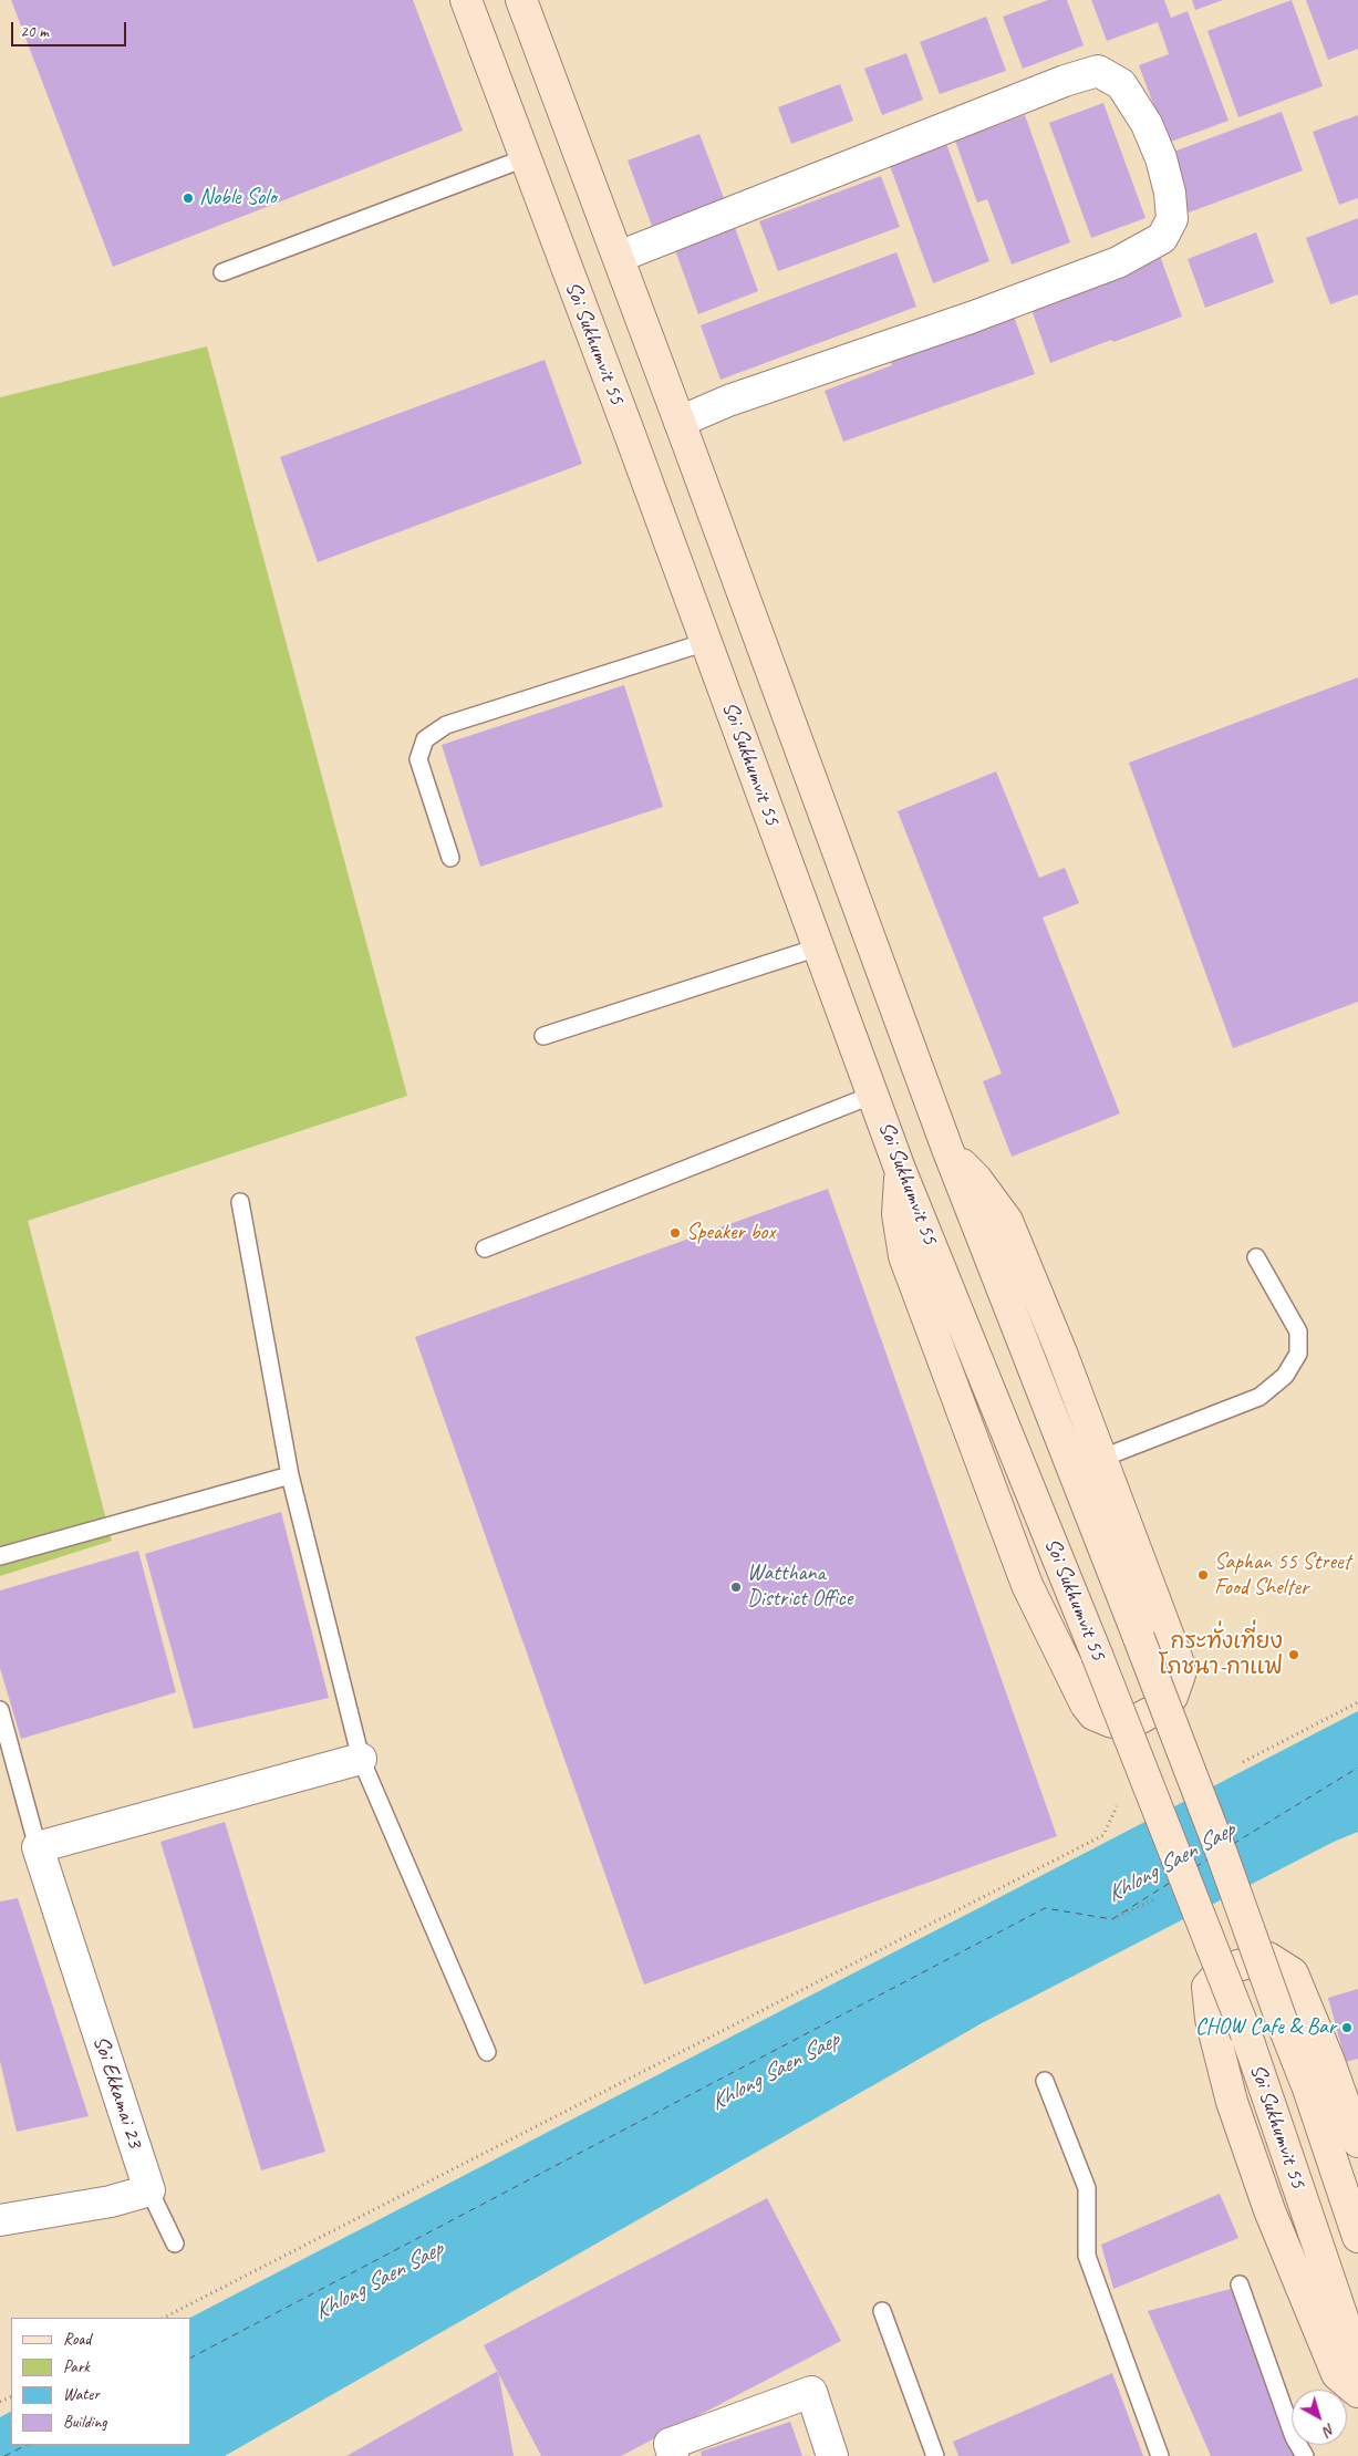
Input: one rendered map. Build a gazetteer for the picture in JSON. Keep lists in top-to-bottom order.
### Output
{
  "streets": {
    "main road": ["Soi Sukhumvit 55"],
    "street": ["Soi Ekkamai 23"]
  },
  "water": ["Khlong Saen Saep"],
  "places": [
    "Noble Solo",
    "Speaker box",
    "Saphan 55 Street Food Shelter",
    "Watthana District Office",
    "กระทั่งเที่ยง โภชนา-กาแฟ",
    "CHOW Cafe & Bar"
  ],
  "legend": [
    "Road",
    "Park",
    "Water",
    "Building"
  ],
  "scale_bar": "20 m",
  "north": "bottom right"
}
